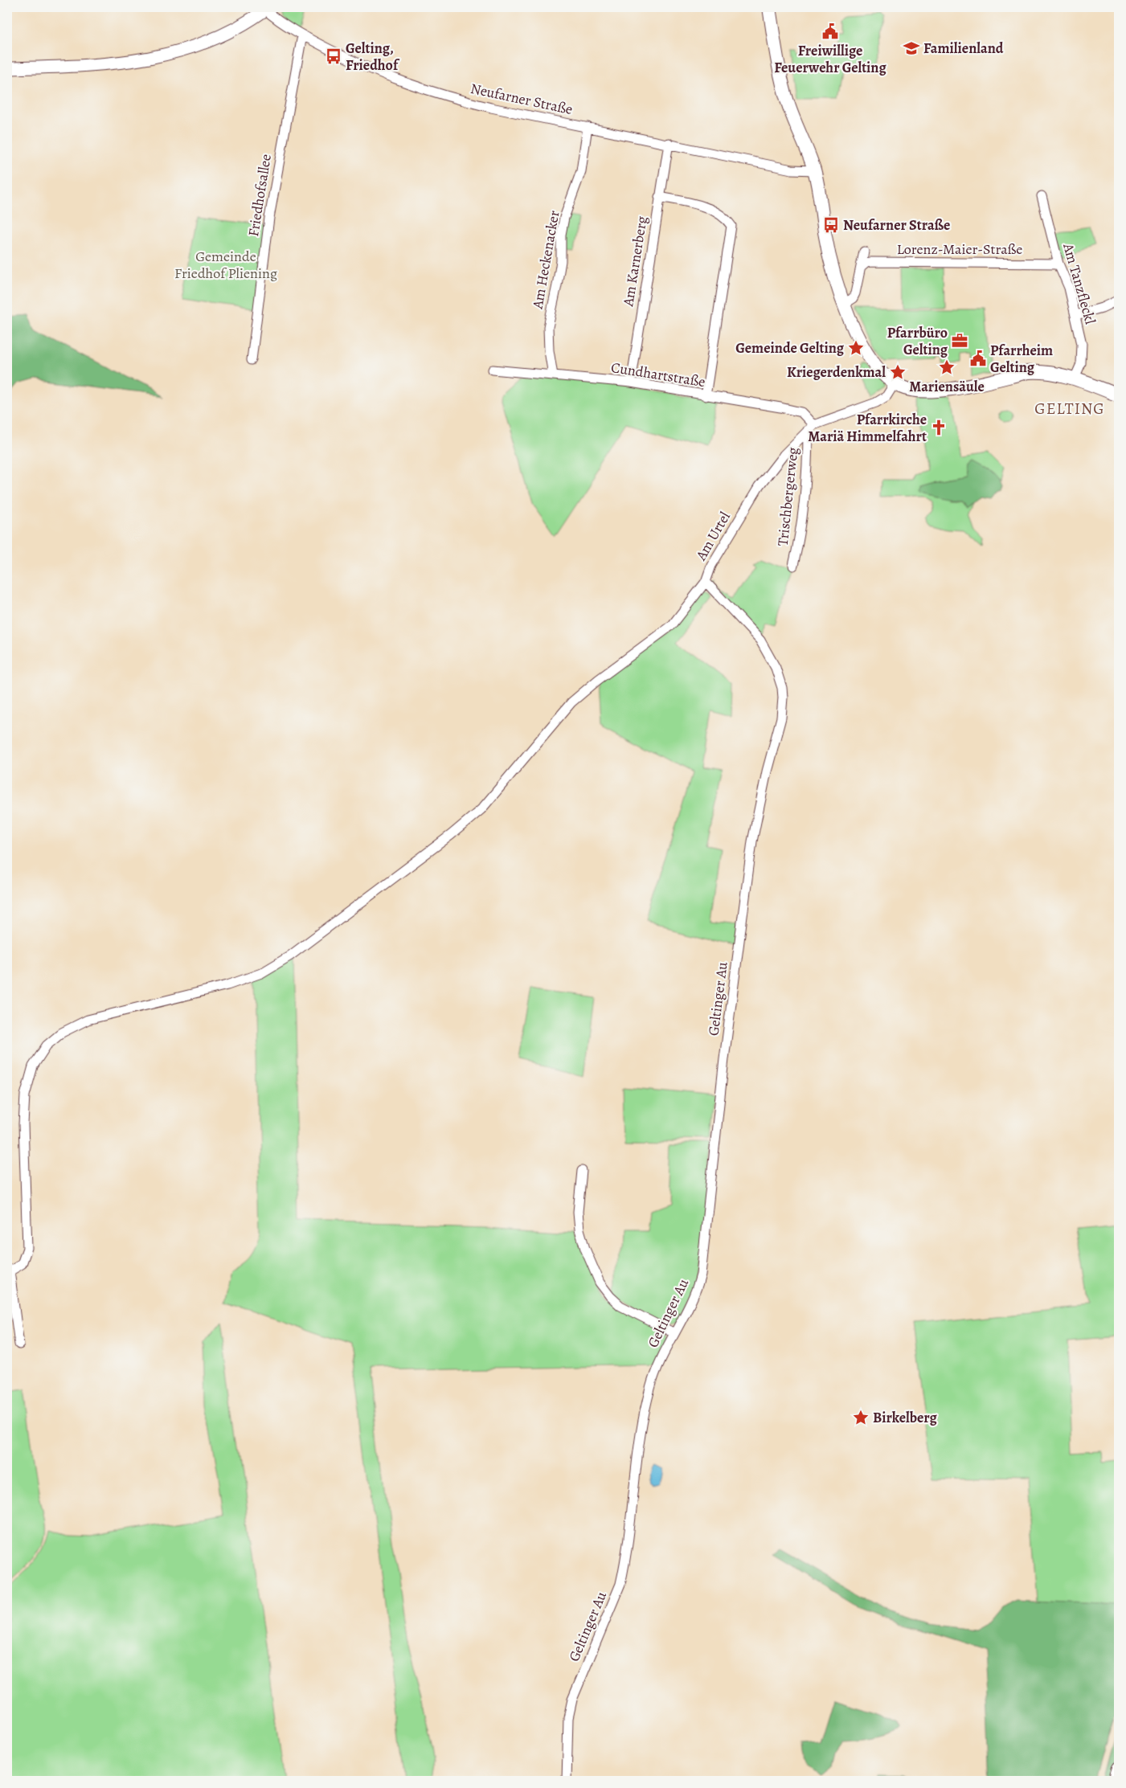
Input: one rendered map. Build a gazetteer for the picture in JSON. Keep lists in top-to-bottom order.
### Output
{
  "streets": {
    "street": [
      "Neufarner Straße",
      "Friedhofsallee",
      "Lorenz-Maier-Straße",
      "Am Heckenacker",
      "Am Karnerberg",
      "Am Tanzfleckl",
      "Cundhartstraße",
      "Trischbergerweg",
      "Am Urtel",
      "Geltinger Au"
    ]
  },
  "crossings": [
    ["Neufarner Straße", "Friedhofsallee"],
    ["Neufarner Straße", "Am Heckenacker"],
    ["Neufarner Straße", "Am Karnerberg"],
    ["Lorenz-Maier-Straße", "Am Tanzfleckl"],
    ["Am Heckenacker", "Cundhartstraße"],
    ["Am Karnerberg", "Cundhartstraße"],
    ["Cundhartstraße", "Trischbergerweg"],
    ["Cundhartstraße", "Am Urtel"],
    ["Trischbergerweg", "Am Urtel"],
    ["Am Urtel", "Geltinger Au"]
  ],
  "districts": ["GELTING"],
  "parks": ["Gemeinde Friedhof Pliening"],
  "places": {
    "public building": ["Freiwillige Feuerwehr Gelting", "Pfarrheim Gelting"],
    "school or university": ["Familienland"],
    "bus stop": ["Gelting, Friedhof", "Neufarner Straße"],
    "office": ["Pfarrbüro Gelting"],
    "place": [
      "Gemeinde Gelting",
      "Mariensäule",
      "Kriegerdenkmal",
      "Birkelberg"
    ],
    "church": ["Pfarrkirche Mariä Himmelfahrt"]
  }
}
